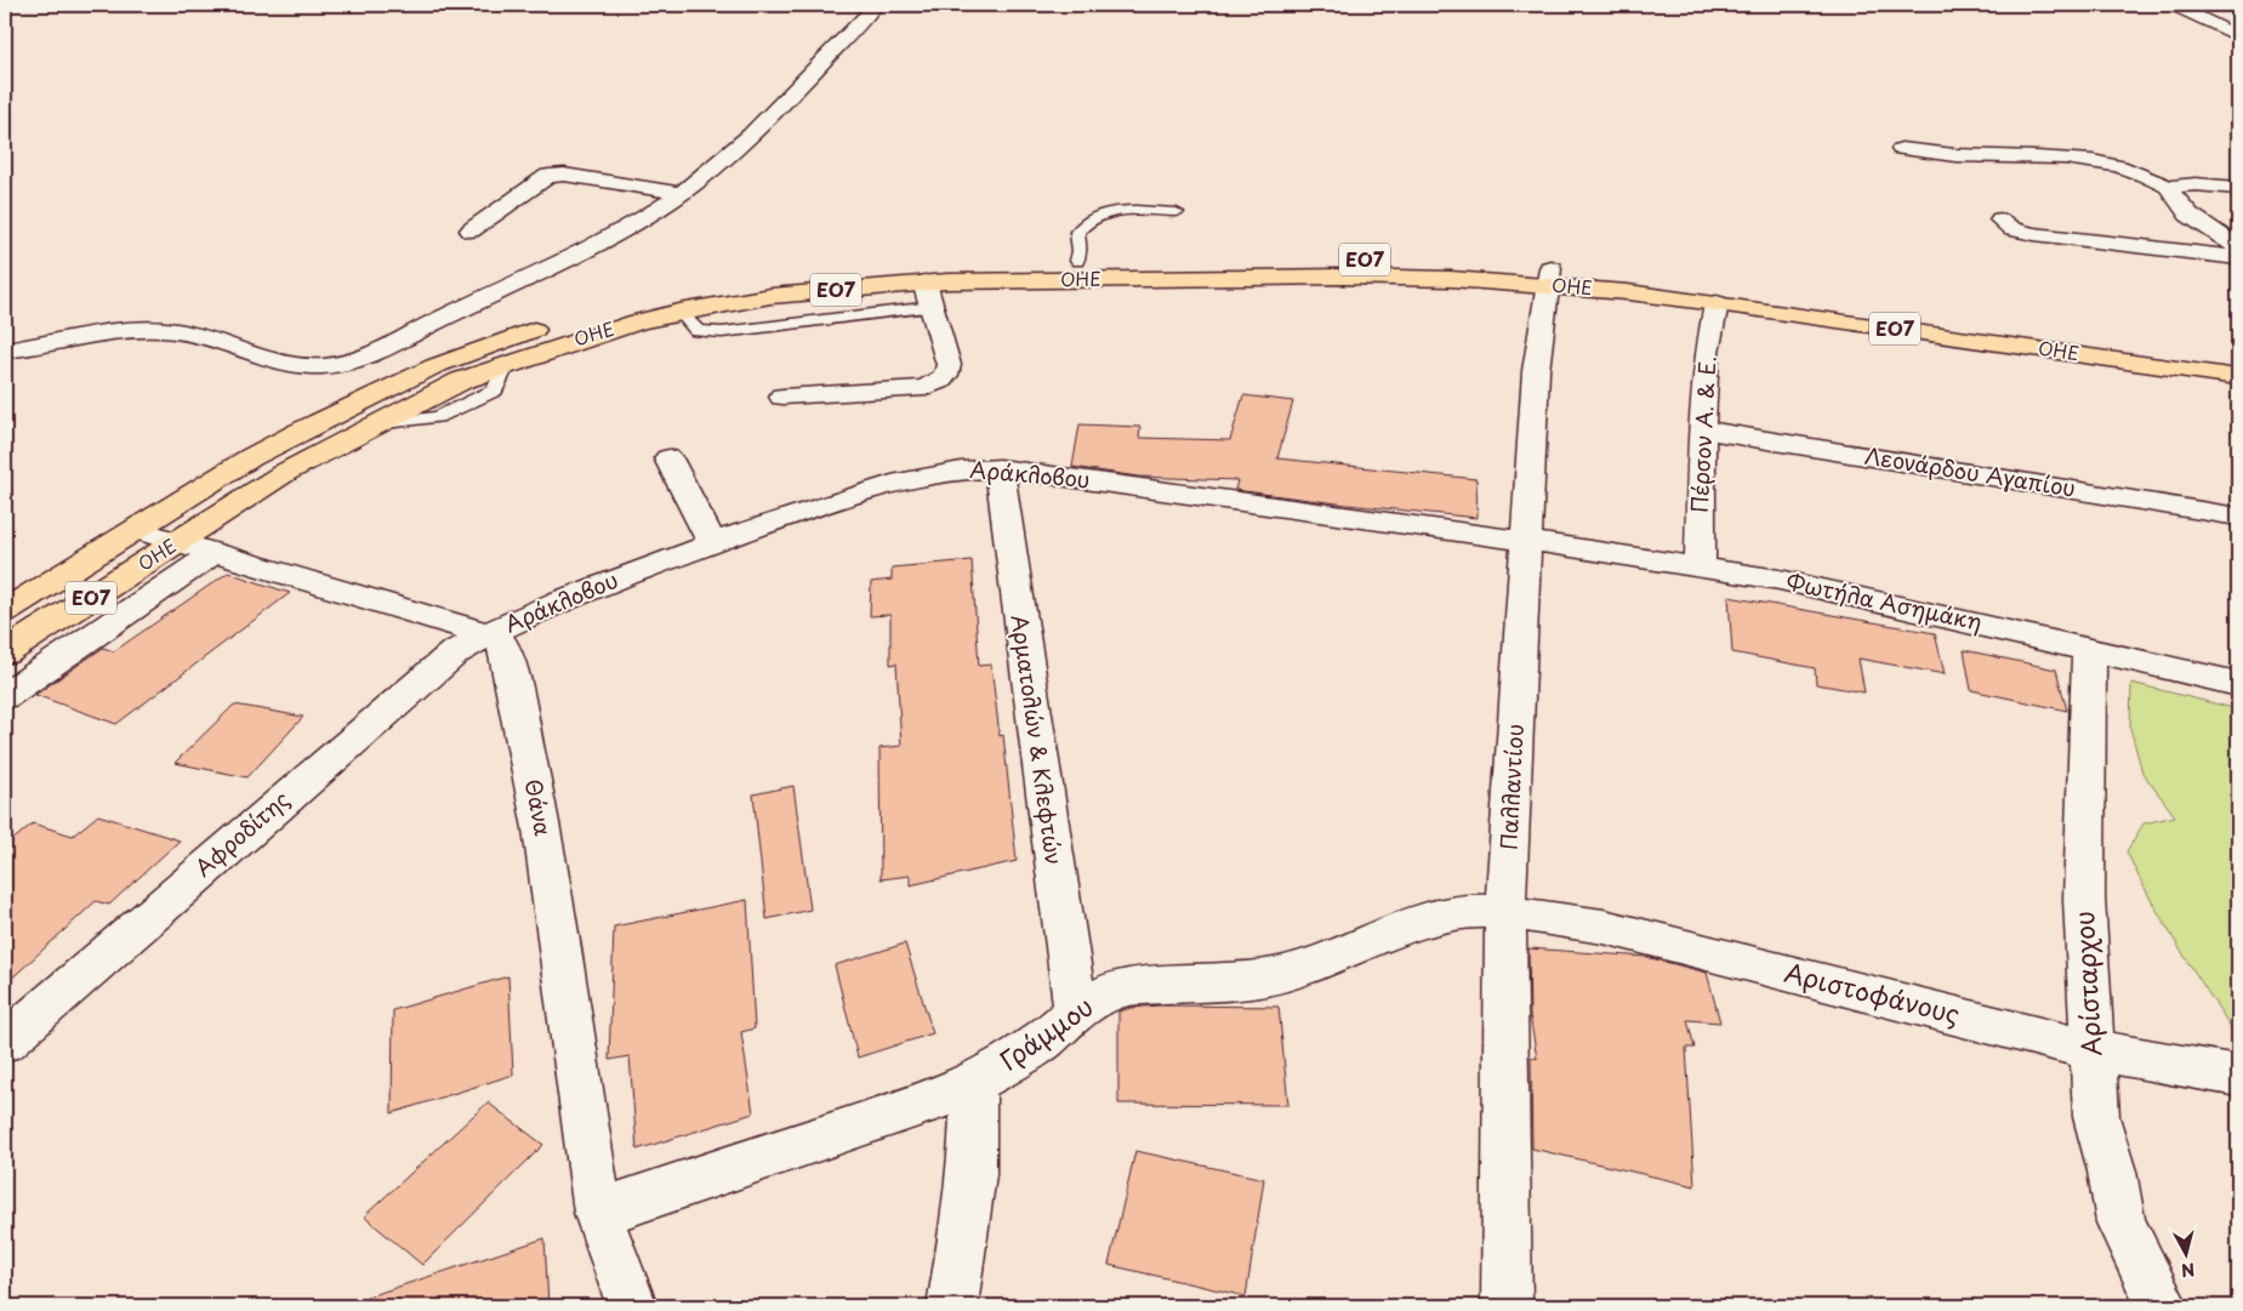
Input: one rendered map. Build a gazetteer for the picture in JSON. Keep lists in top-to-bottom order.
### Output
{
  "streets": {
    "main road": ["ΕΟ7", "ΟΗΕ"],
    "street": [
      "Πέρσον Α. & Ε.",
      "Λεονάρδου Αγαπίου",
      "Αράκλοβου",
      "Φωτήλα Ασημάκη",
      "Αρματολών & Κλεφτών",
      "Παλλαντίου",
      "Θάνα",
      "Αφροδίτης",
      "Αρίσταρχου",
      "Αριστοφάνους",
      "Γράμμου"
    ]
  },
  "crossings": [
    ["ΟΗΕ", "Πέρσον Α. & Ε."],
    ["ΟΗΕ", "Παλλαντίου"],
    ["ΟΗΕ", "Θάνα"],
    ["Πέρσον Α. & Ε.", "Λεονάρδου Αγαπίου"],
    ["Πέρσον Α. & Ε.", "Φωτήλα Ασημάκη"],
    ["Αράκλοβου", "Φωτήλα Ασημάκη"],
    ["Αράκλοβου", "Αρματολών & Κλεφτών"],
    ["Αράκλοβου", "Παλλαντίου"],
    ["Αράκλοβου", "Θάνα"],
    ["Αράκλοβου", "Αφροδίτης"],
    ["Φωτήλα Ασημάκη", "Παλλαντίου"],
    ["Φωτήλα Ασημάκη", "Αρίσταρχου"],
    ["Αρματολών & Κλεφτών", "Γράμμου"],
    ["Παλλαντίου", "Αριστοφάνους"],
    ["Παλλαντίου", "Γράμμου"],
    ["Θάνα", "Αφροδίτης"],
    ["Θάνα", "Γράμμου"],
    ["Αρίσταρχου", "Αριστοφάνους"],
    ["Αριστοφάνους", "Γράμμου"]
  ],
  "north": "bottom"
}
